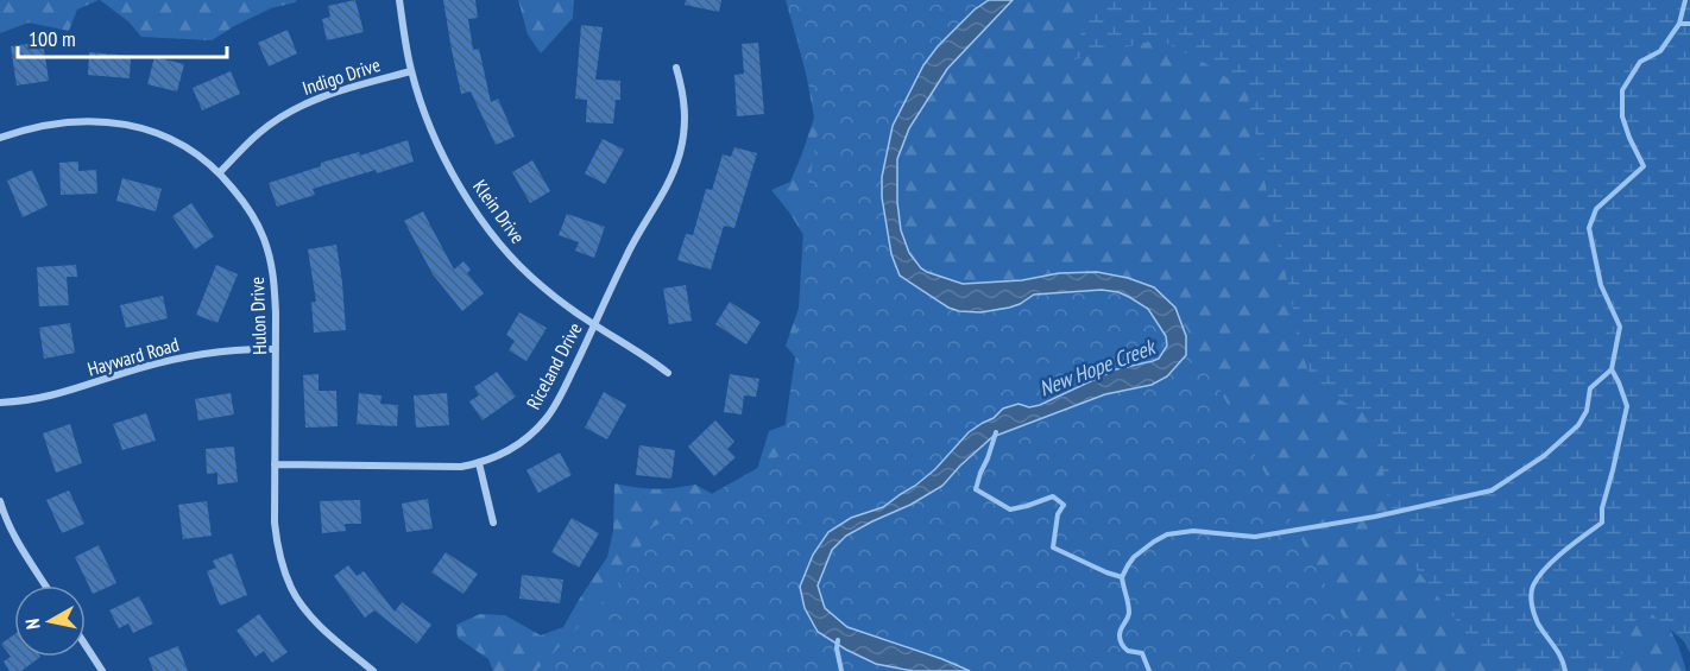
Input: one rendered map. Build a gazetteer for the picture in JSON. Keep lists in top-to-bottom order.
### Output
{
  "streets": {
    "street": [
      "Indigo Drive",
      "Klein Drive",
      "Hulon Drive",
      "Hayward Road",
      "Riceland Drive"
    ]
  },
  "crossings": [
    ["Indigo Drive", "Klein Drive"],
    ["Indigo Drive", "Hulon Drive"],
    ["Klein Drive", "Riceland Drive"],
    ["Hulon Drive", "Hayward Road"],
    ["Hulon Drive", "Riceland Drive"]
  ],
  "water": ["New Hope Creek"],
  "scale_bar": "100 m",
  "north": "left"
}
